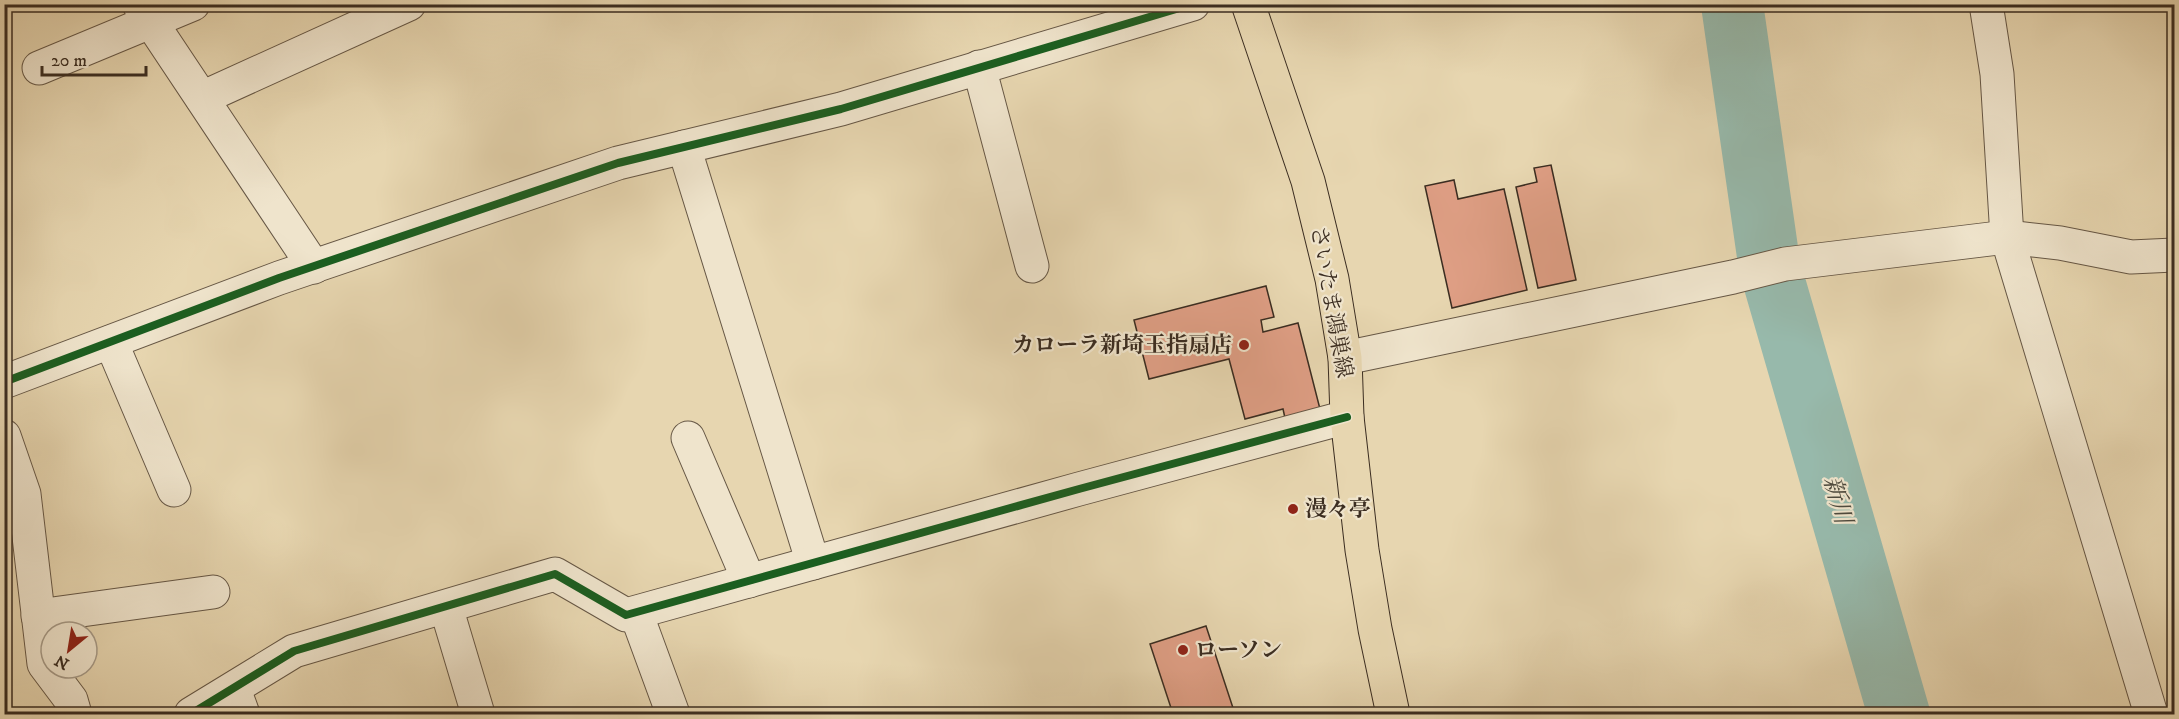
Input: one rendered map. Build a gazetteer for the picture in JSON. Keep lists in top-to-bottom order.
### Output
{
  "streets": {
    "main road": ["さいたま鴻巣線"]
  },
  "water": ["新川"],
  "places": ["カローラ新埼玉指扇店", "漫々亭", "ローソン"],
  "scale_bar": "20 m",
  "north": "bottom left"
}
